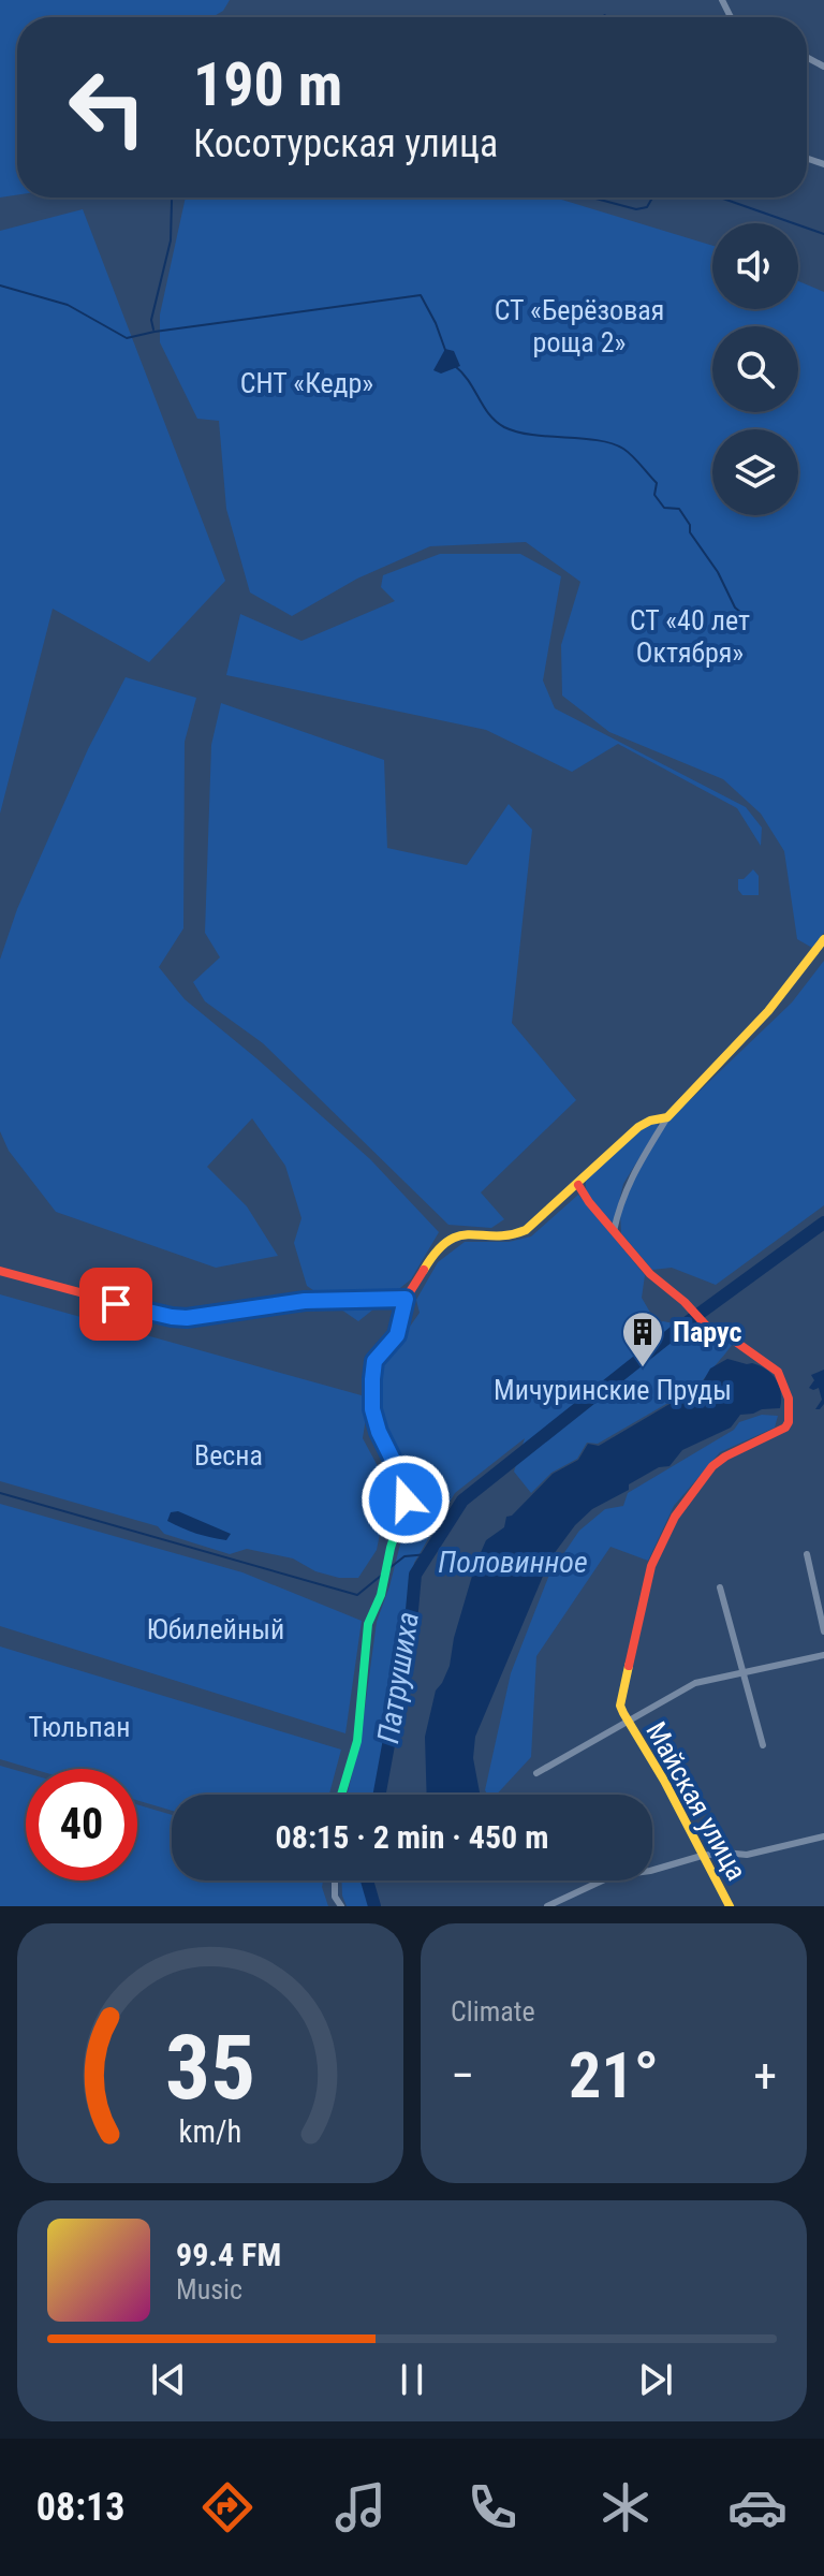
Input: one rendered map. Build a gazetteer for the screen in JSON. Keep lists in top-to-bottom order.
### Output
{
  "streets": {
    "street": ["Майская улица"]
  },
  "water": ["Половинное", "Патрушиха"],
  "parks": [
    "СТ «Берёзовая роща 2»",
    "СНТ «Кедр»",
    "СТ «40 лет Октября»",
    "Мичуринские Пруды",
    "Весна",
    "Юбилейный",
    "Тюльпан"
  ],
  "places": {
    "building": ["Парус"]
  },
  "page": {
    "turn": ["190 m", "Косотурская улица"],
    "limit": "40",
    "trip": "08:15 · 2 min · 450 m",
    "tile": "Climate",
    "heat": ["−", "21°", "+"],
    "song": ["99.4 FM", "Music"],
    "tabs": "08:13",
    "gauge": ["35", "km/h"]
  }
}
